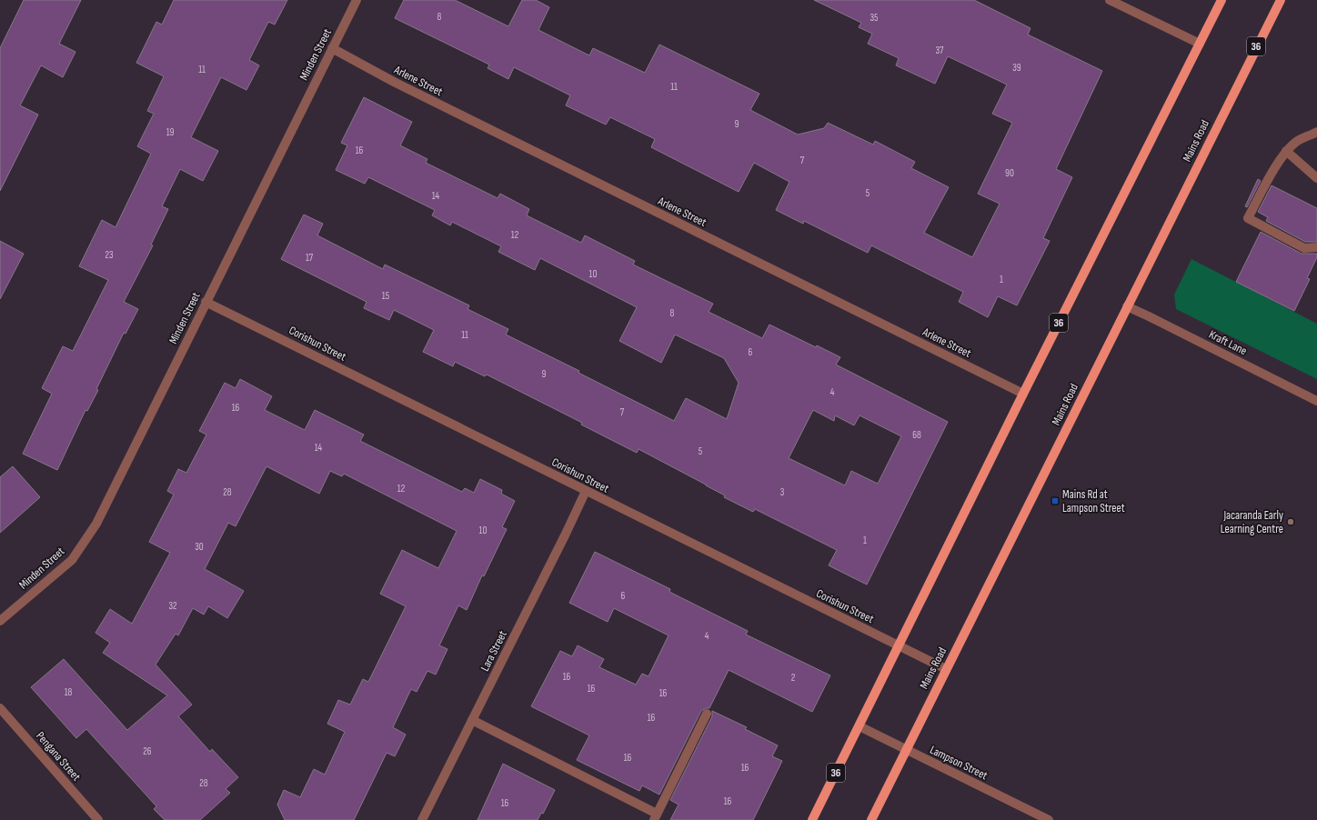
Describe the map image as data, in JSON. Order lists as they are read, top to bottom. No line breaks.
{"streets":{"main road":["36","Mains Road"],"street":["Minden Street","Arlene Street","Kraft Lane","Corishun Street","Lara Street","Pengana Street","Lampson Street"]},"crossings":[["36","Arlene Street"],["36","Corishun Street"],["36","Lampson Street"],["Minden Street","Arlene Street"],["Minden Street","Corishun Street"],["Mains Road","Kraft Lane"],["Mains Road","Corishun Street"],["Mains Road","Lampson Street"],["Corishun Street","Lara Street"]],"places":{"transit":["Mains Rd at Lampson Street"],"other":["Jacaranda Early Learning Centre"]},"house_numbers":["8","35","37","39","11","11","9","19","16","7","90","5","14","12","23","17","10","1","15","8","11","6","9","4","16","7","68","14","5","12","28","3","10","1","30","6","32","4","16","2","16","18","16","16","26","16","16","28","16","16"]}
